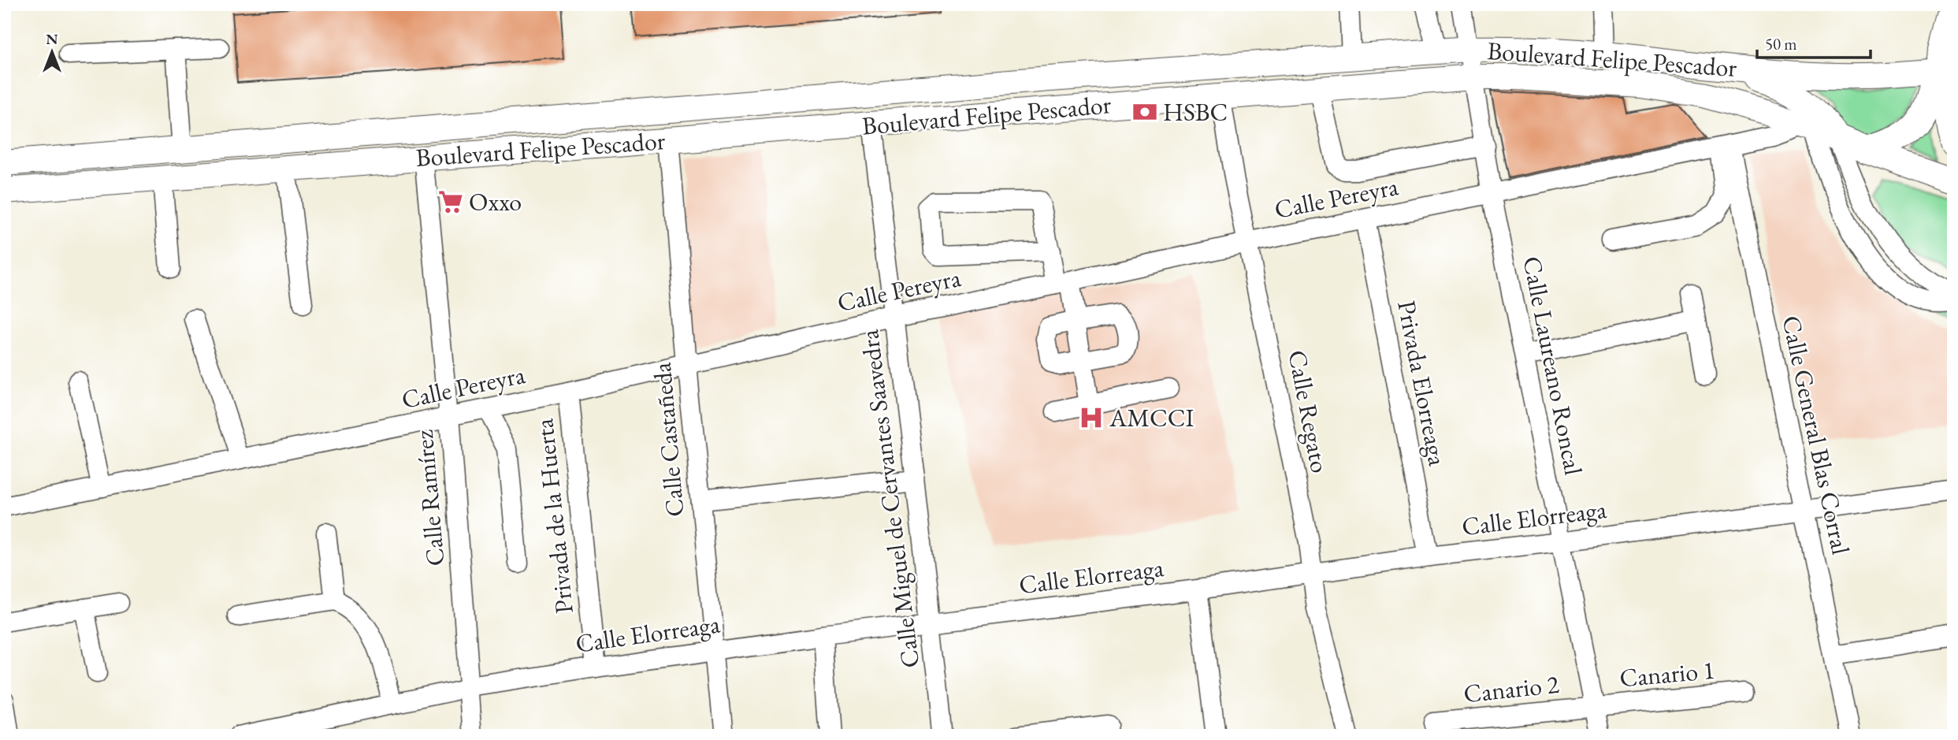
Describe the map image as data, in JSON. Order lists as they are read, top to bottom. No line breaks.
{"streets":{"main road":["Boulevard Felipe Pescador"],"street":["Calle Pereyra","Calle Laureano Roncal","Privada Elorreaga","Calle Regato","Calle General Blas Corral","Calle Castañeda","Calle Ramírez","Calle Miguel de Cervantes Saavedra","Privada de la Huerta","Calle Elorreaga","Canario 1","Canario 2"]},"crossings":[["Boulevard Felipe Pescador","Calle Pereyra"],["Boulevard Felipe Pescador","Calle Laureano Roncal"],["Boulevard Felipe Pescador","Calle Regato"],["Boulevard Felipe Pescador","Calle Castañeda"],["Boulevard Felipe Pescador","Calle Ramírez"],["Boulevard Felipe Pescador","Calle Miguel de Cervantes Saavedra"],["Calle Pereyra","Calle Laureano Roncal"],["Calle Pereyra","Privada Elorreaga"],["Calle Pereyra","Calle Regato"],["Calle Pereyra","Calle General Blas Corral"],["Calle Pereyra","Calle Castañeda"],["Calle Pereyra","Calle Ramírez"],["Calle Pereyra","Calle Miguel de Cervantes Saavedra"],["Calle Pereyra","Privada de la Huerta"],["Calle Laureano Roncal","Calle Elorreaga"],["Calle Laureano Roncal","Canario 1"],["Calle Laureano Roncal","Canario 2"],["Privada Elorreaga","Calle Elorreaga"],["Calle Regato","Calle Elorreaga"],["Calle General Blas Corral","Calle Elorreaga"],["Calle Castañeda","Calle Elorreaga"],["Calle Ramírez","Calle Elorreaga"],["Calle Miguel de Cervantes Saavedra","Calle Elorreaga"],["Privada de la Huerta","Calle Elorreaga"],["Canario 1","Canario 2"]],"places":{"bank":["HSBC"],"supermarket":["Oxxo"],"hospital":["AMCCI"]},"scale_bar":"50 m","north":"top"}
